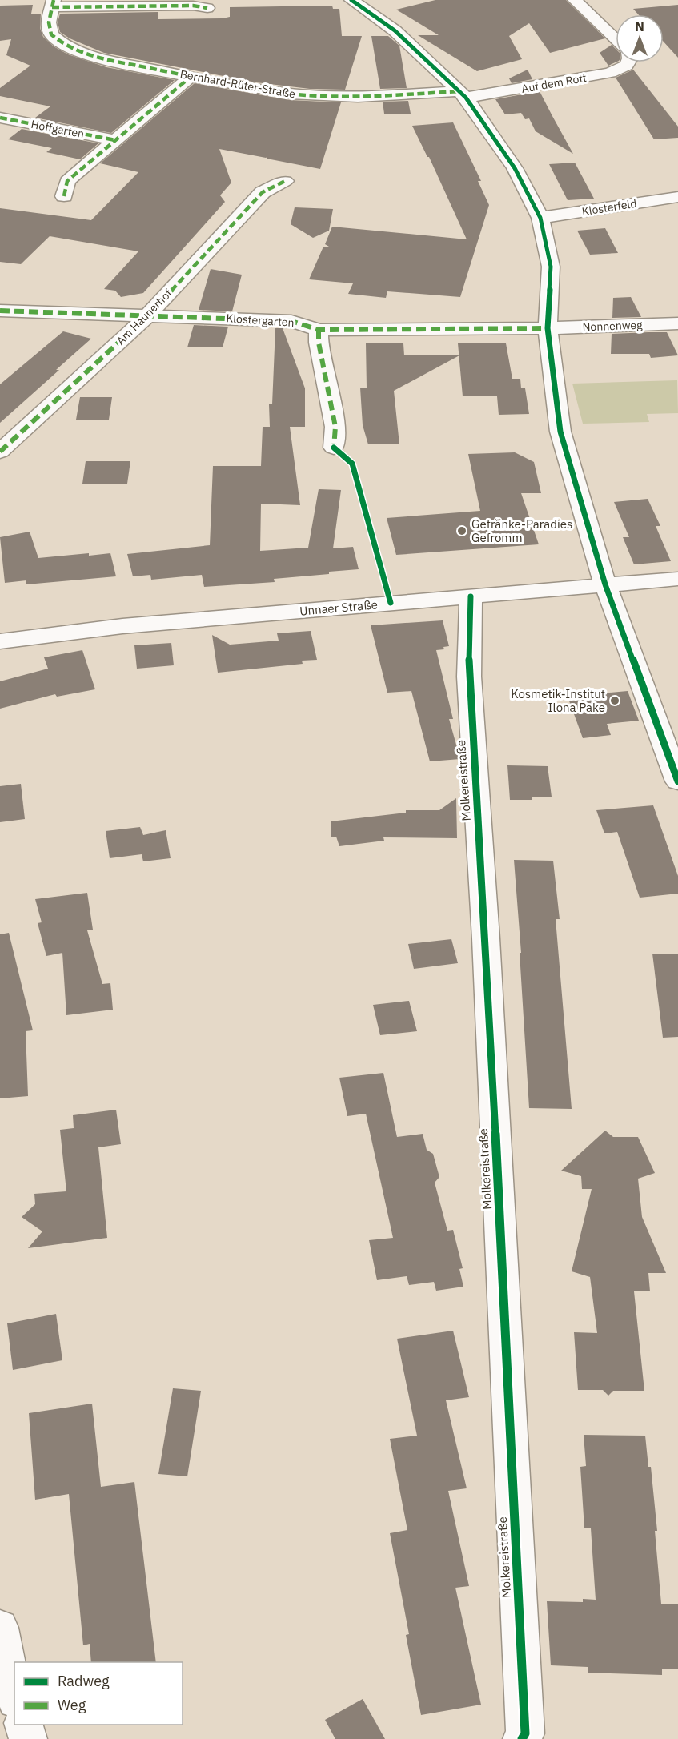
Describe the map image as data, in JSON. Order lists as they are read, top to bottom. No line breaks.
{"streets":{"street":["Auf dem Rott","Bernhard-Rüter-Straße","Hoffgarten","Klosterfeld","Am Haunerhof","Klostergarten","Nonnenweg","Unnaer Straße","Molkereistraße"]},"crossings":[["Auf dem Rott","Bernhard-Rüter-Straße"],["Am Haunerhof","Klostergarten"],["Klostergarten","Nonnenweg"],["Unnaer Straße","Molkereistraße"]],"places":["Getränke-Paradies Gefromm","Kosmetik-Institut Ilona Pake"],"legend":["Radweg","Weg"],"north":"top"}
